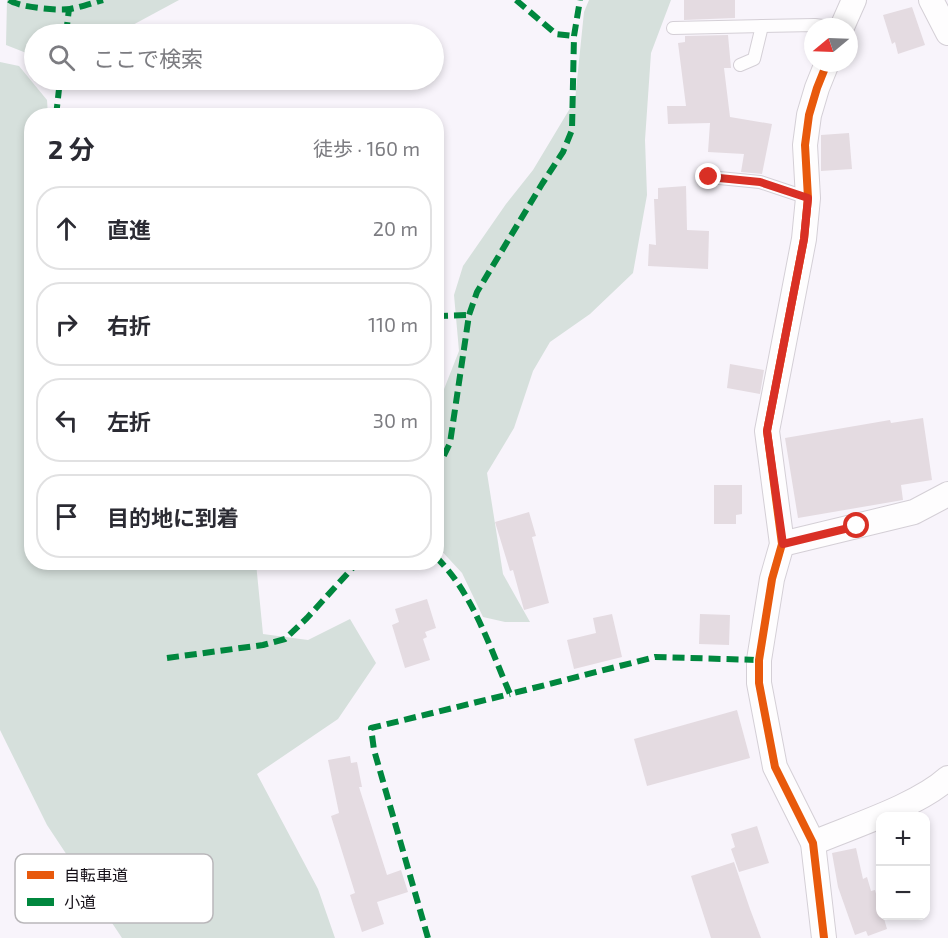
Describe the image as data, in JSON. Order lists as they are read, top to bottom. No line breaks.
{"legend":["自転車道","小道"],"north":"left","page":{"search":"ここで検索","heading":["2 分","徒歩 · 160 m"],"list":[["直進","20 m"],["右折","110 m"],["左折","30 m"],"目的地に到着"],"map_buttons":["+","−"]}}
